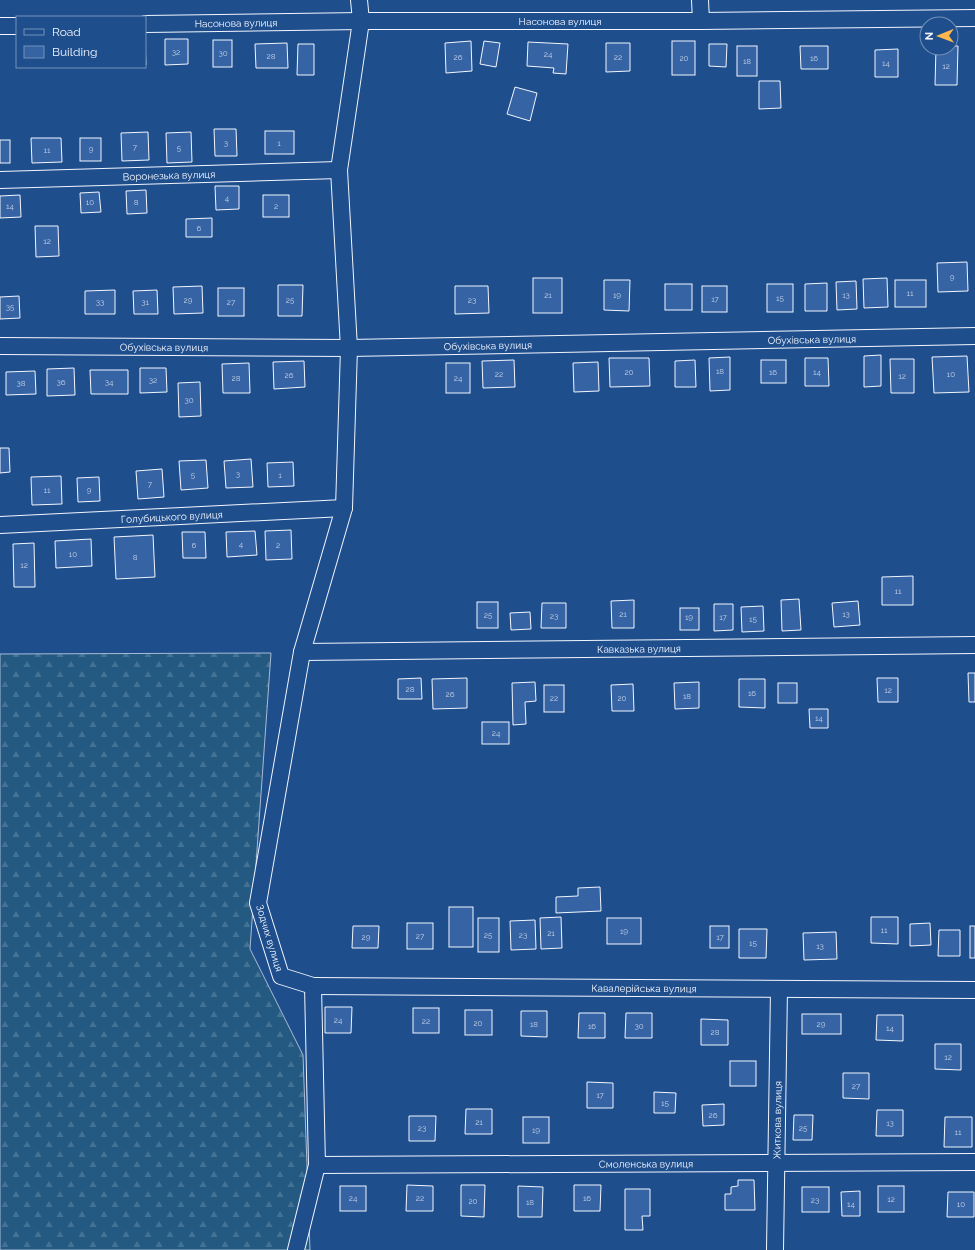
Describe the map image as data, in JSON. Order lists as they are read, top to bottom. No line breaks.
{"streets":{"street":["Насонова вулиця","Воронезька вулиця","Обухівська вулиця","Голубицького вулиця","Кавказька вулиця","Зодчих вулиця","Кавалерійська вулиця","Житкова вулиця","Смоленська вулиця"]},"crossings":[["Кавказька вулиця","Зодчих вулиця"],["Зодчих вулиця","Кавалерійська вулиця"],["Кавалерійська вулиця","Житкова вулиця"],["Житкова вулиця","Смоленська вулиця"]],"house_numbers":["32","30","24","28","26","22","20","16","18","14","12","3","1","7","5","9","11","4","10","8","14","2","6","12","9","11","21","19","13","15","17","29","25","23","33","31","27","35","18","20","16","14","22","10","26","12","28","24","32","36","34","38","30","3","5","1","7","11","9","4","6","2","10","8","12","11","21","13","25","23","19","17","15","28","12","16","26","18","22","20","14","24","11","19","21","25","23","27","29","17","15","13","24","22","20","18","29","16","30","14","28","12","27","17","15","26","21","13","23","25","19","11","24","22","16","12","23","20","18","14","10"],"legend":["Road","Building"],"north":"left"}
